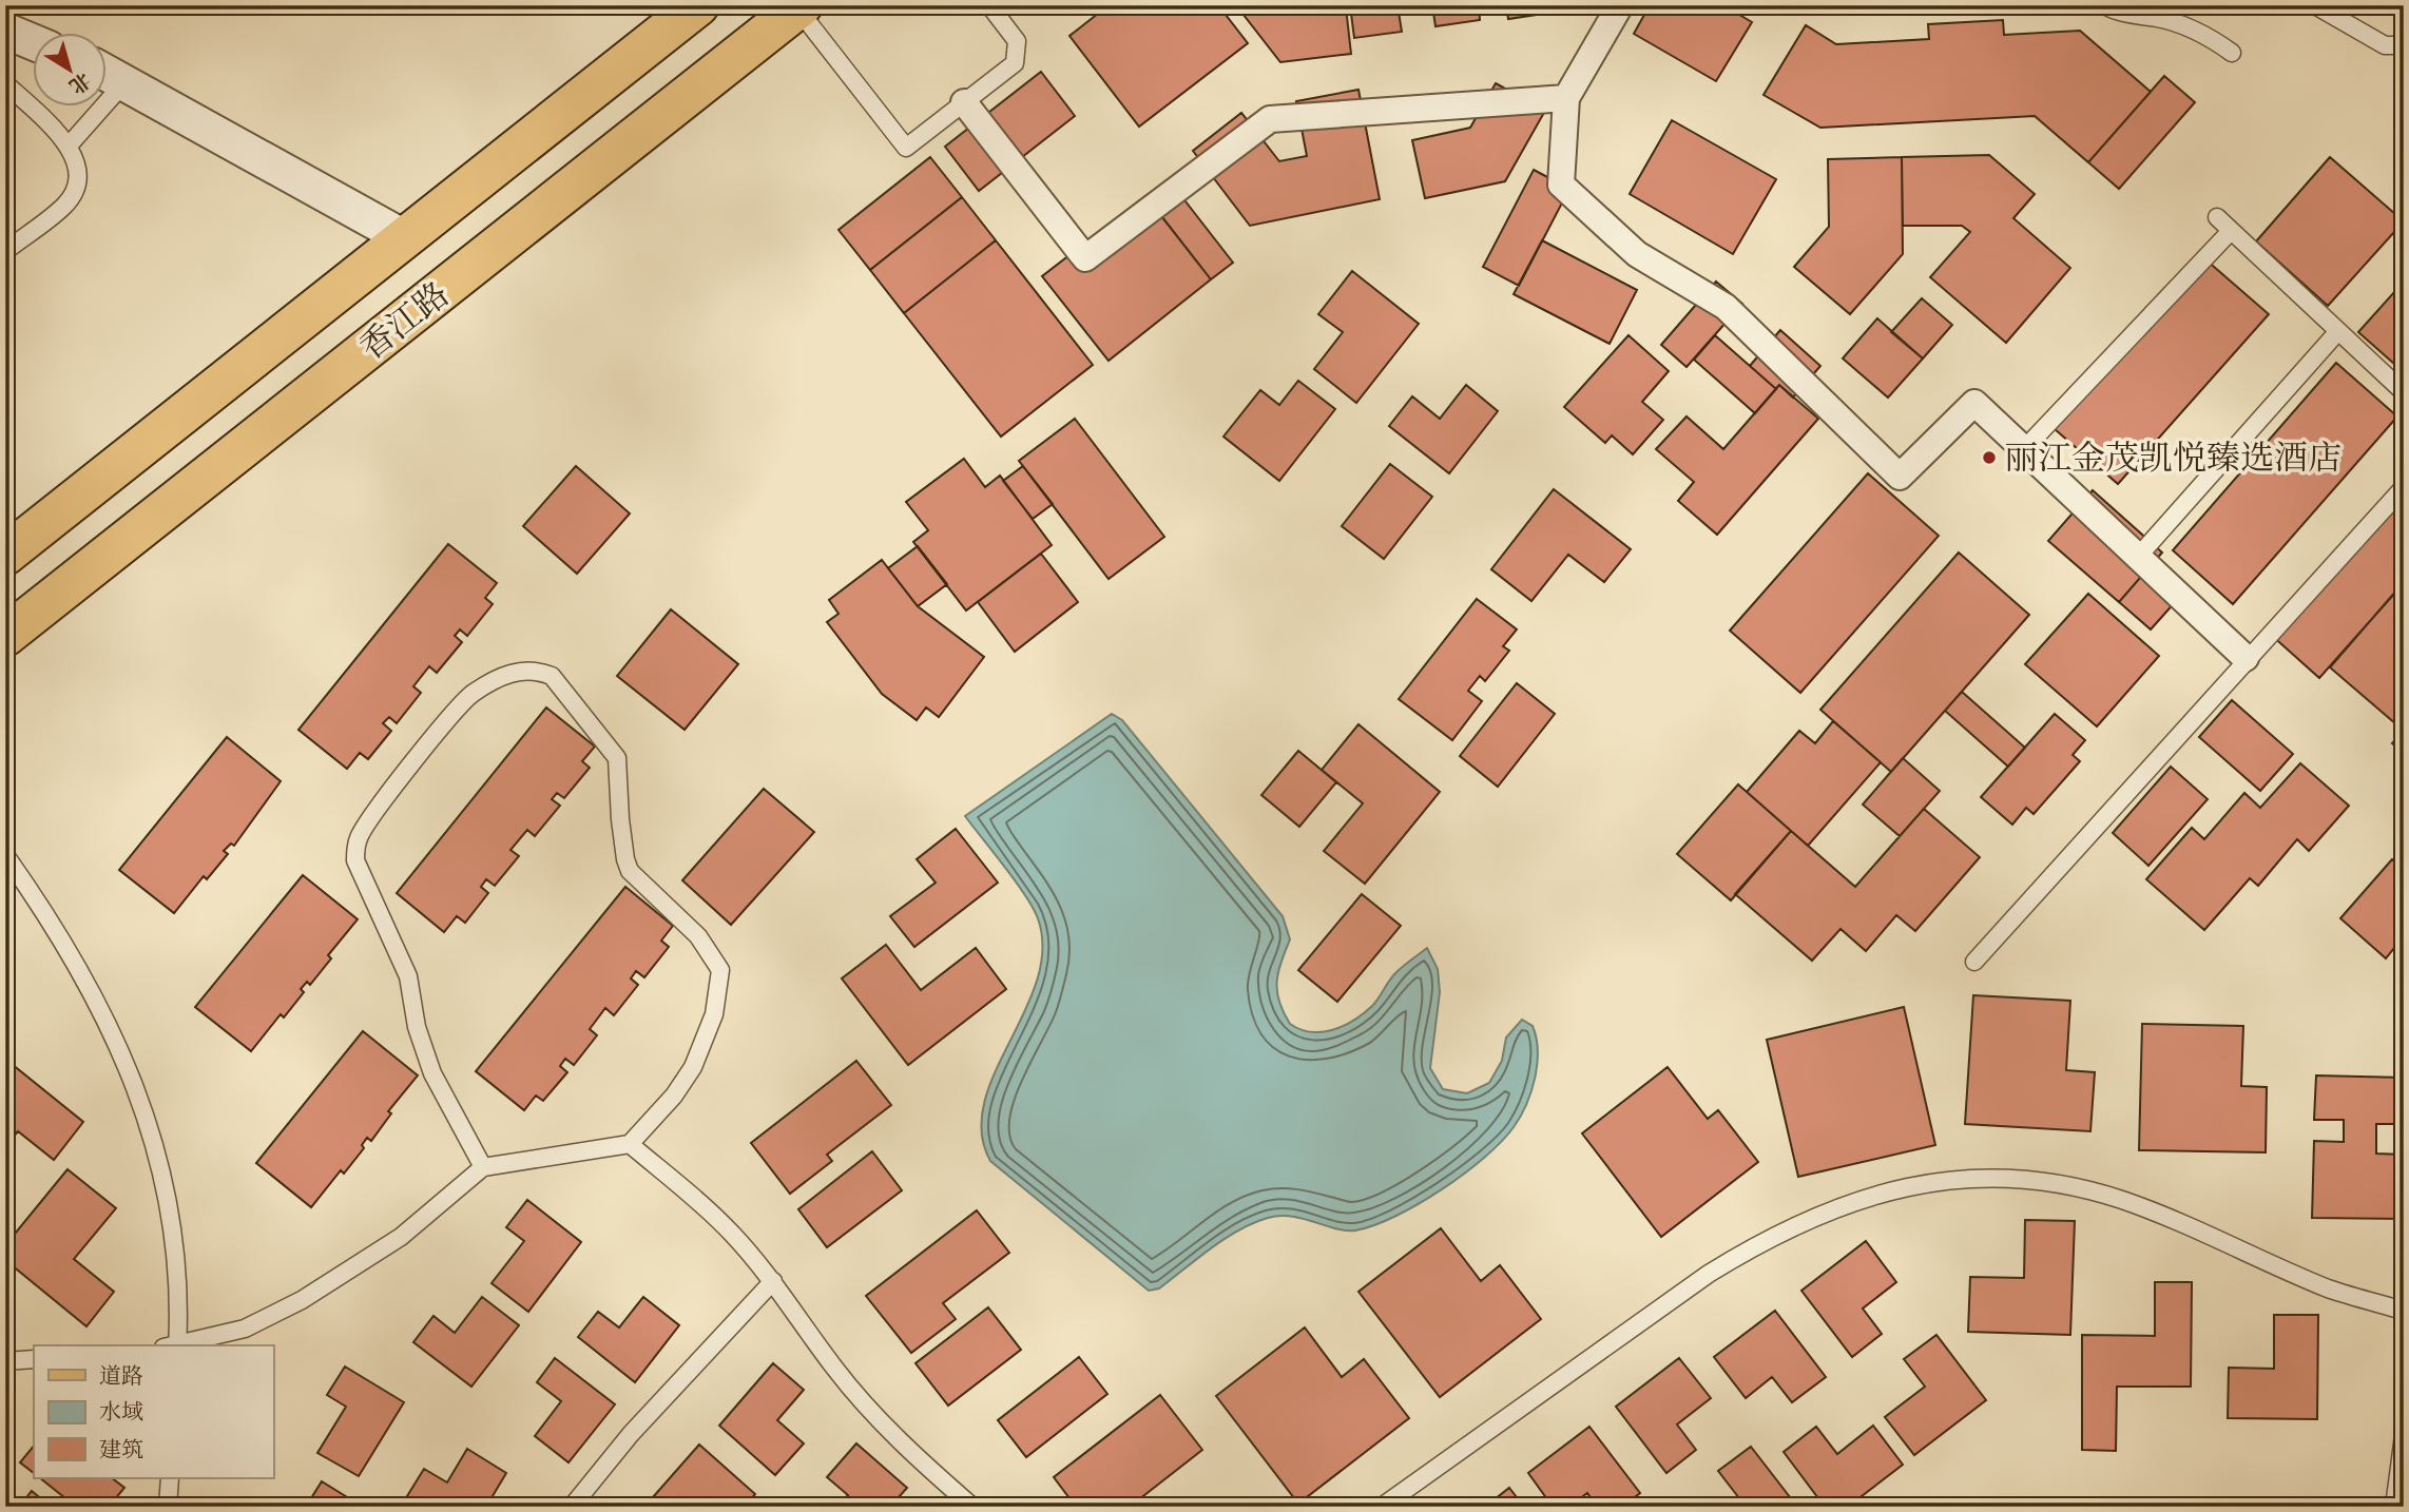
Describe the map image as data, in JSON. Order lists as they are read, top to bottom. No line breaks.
{"streets":{"main road":["香江路"]},"places":["丽江金茂凯悦臻选酒店"],"legend":["道路","水域","建筑"],"north":"bottom right"}
